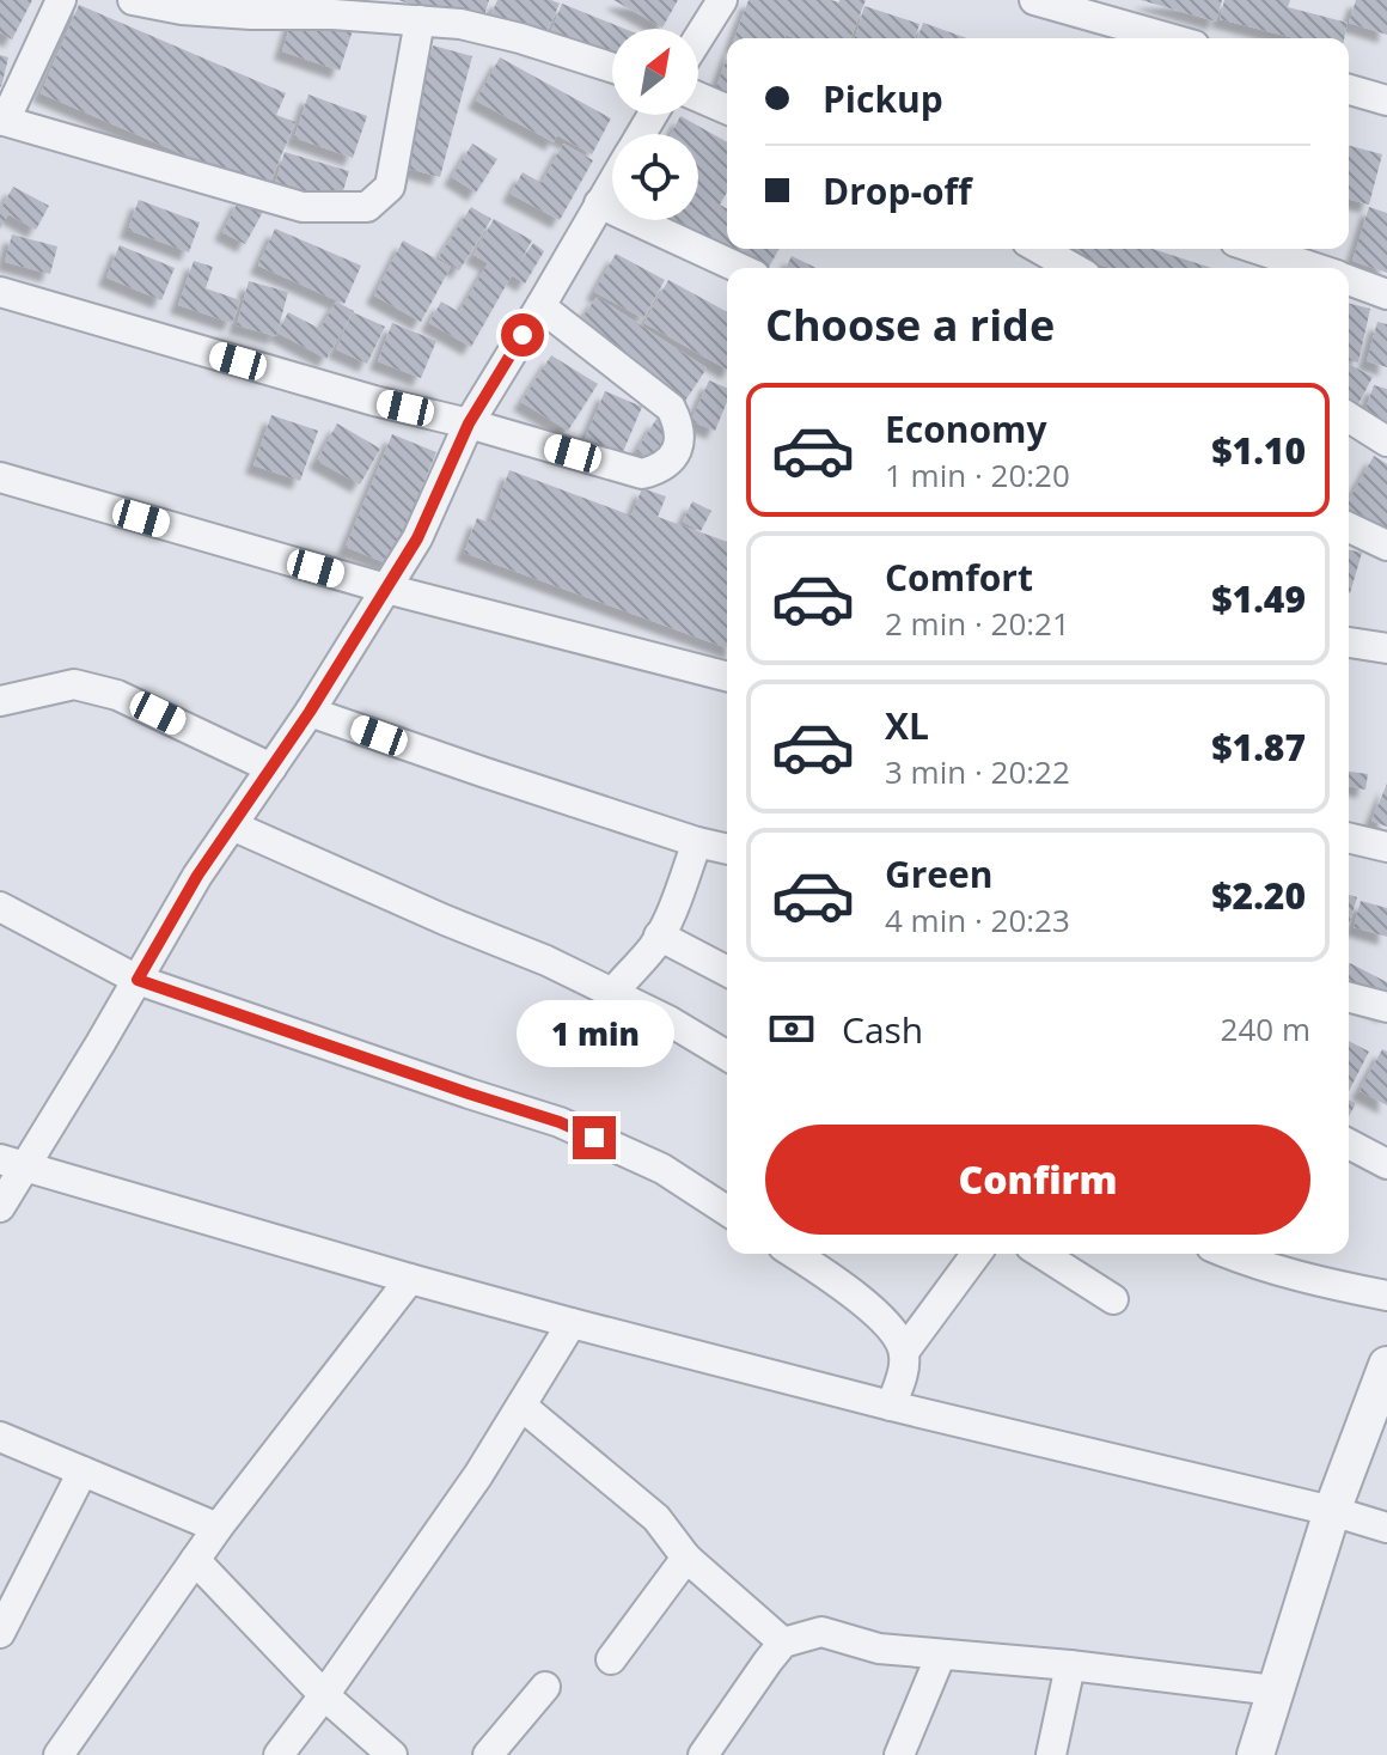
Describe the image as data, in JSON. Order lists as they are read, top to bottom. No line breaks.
{"north":"top right","page":{"banner":["Pickup","Drop-off"],"heading":"Choose a ride","list":[{"name":"Economy","note":"1 min · 20:20","value":"$1.10"},{"name":"Comfort","note":"2 min · 20:21","value":"$1.49"},{"name":"XL","note":"3 min · 20:22","value":"$1.87"},{"name":"Green","note":"4 min · 20:23","value":"$2.20"}],"pay":["Cash","240 m"],"bubble":"1 min","buttons":"Confirm"}}
